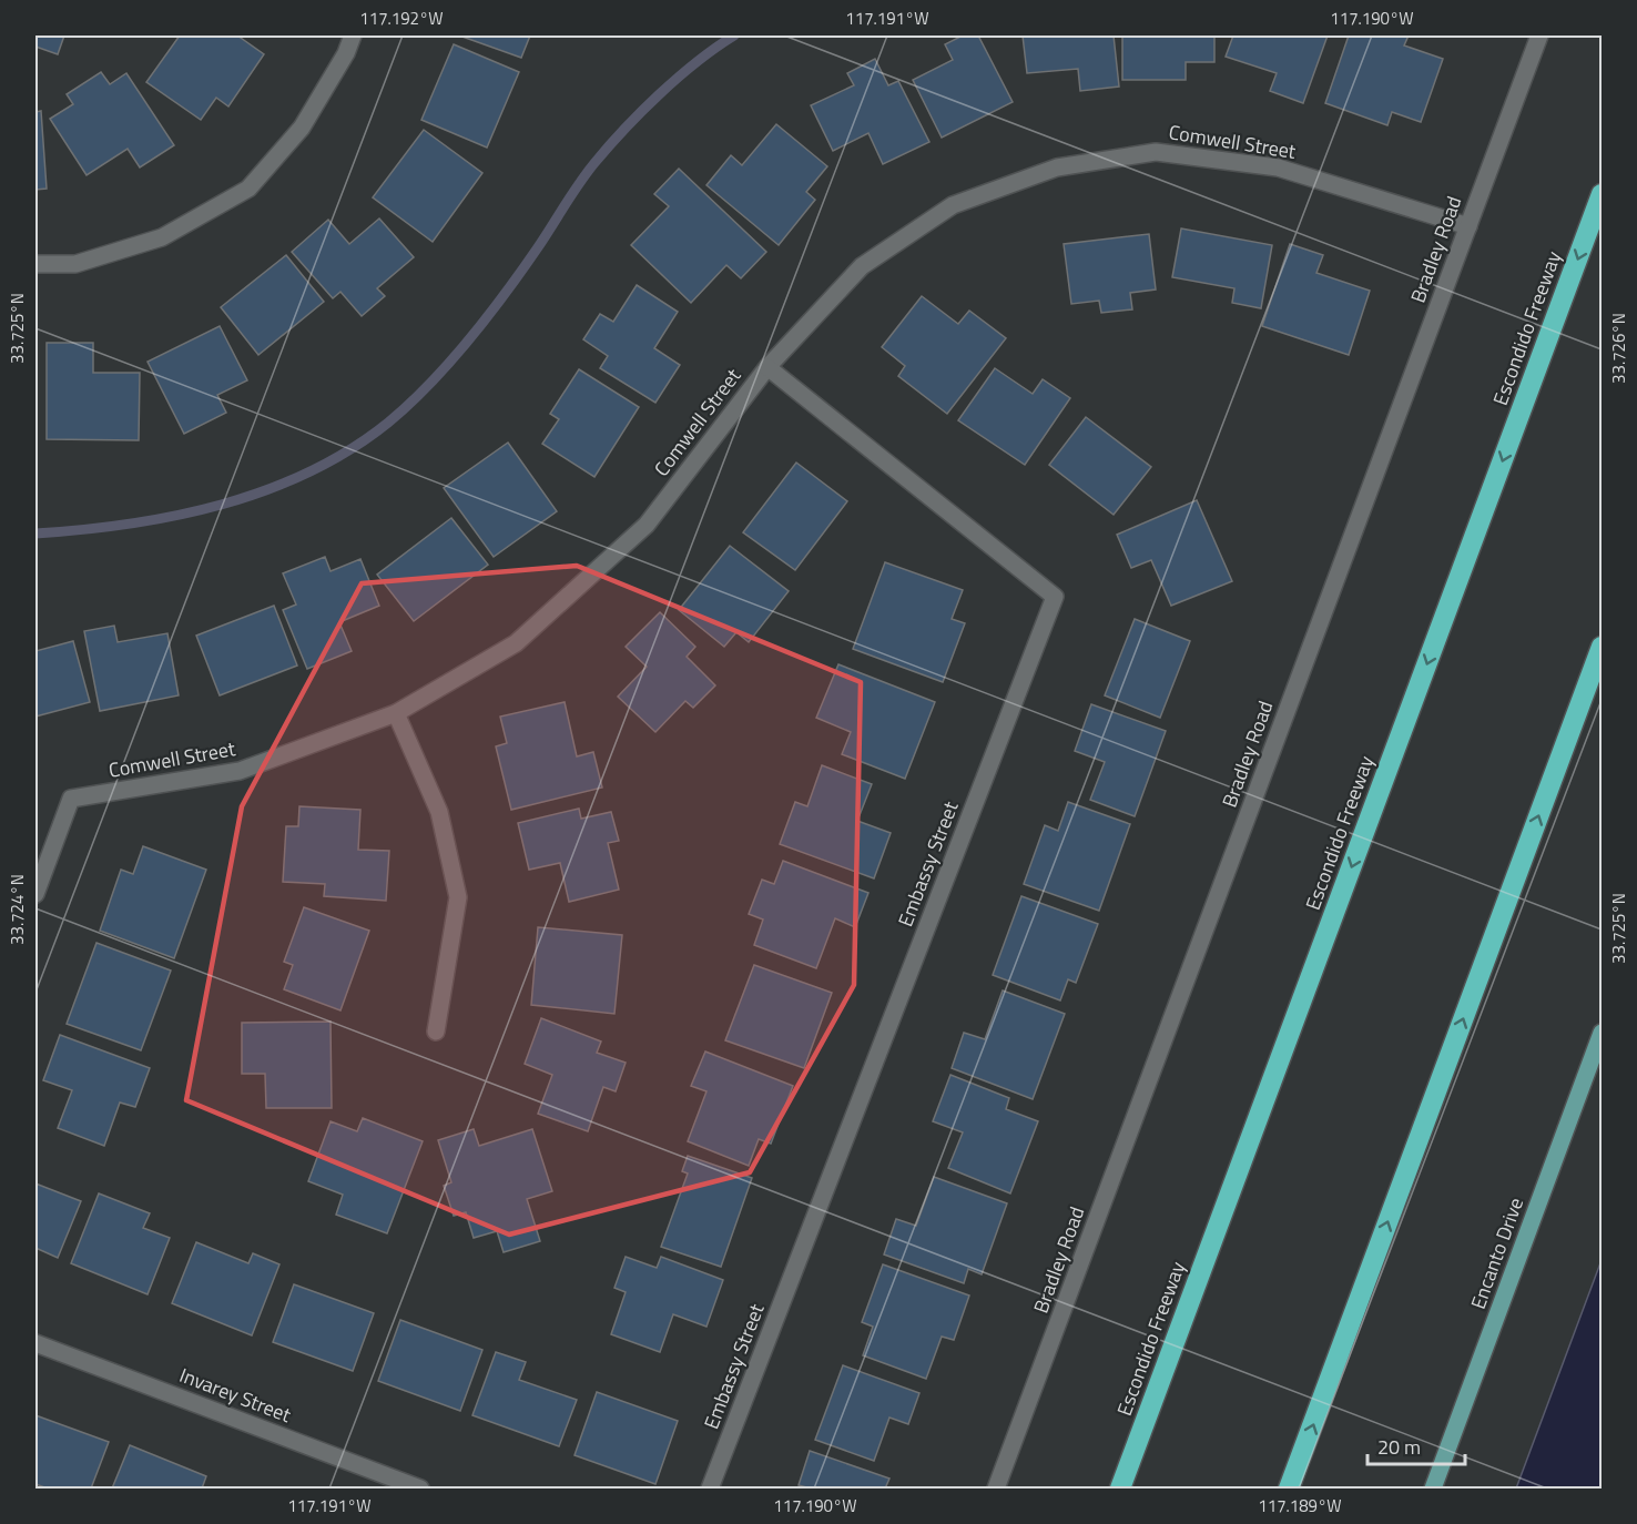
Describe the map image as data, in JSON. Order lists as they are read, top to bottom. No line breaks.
{"streets":{"highway":["Escondido Freeway"],"main road":["Encanto Drive"],"street":["Comwell Street","Bradley Road","Embassy Street","Invarey Street"]},"crossings":[["Comwell Street","Bradley Road"],["Comwell Street","Embassy Street"]],"scale_bar":"20 m","coordinates":["117.192°W","117.191°W","117.190°W","33.725°N","33.726°N","33.724°N","117.189°W"]}
